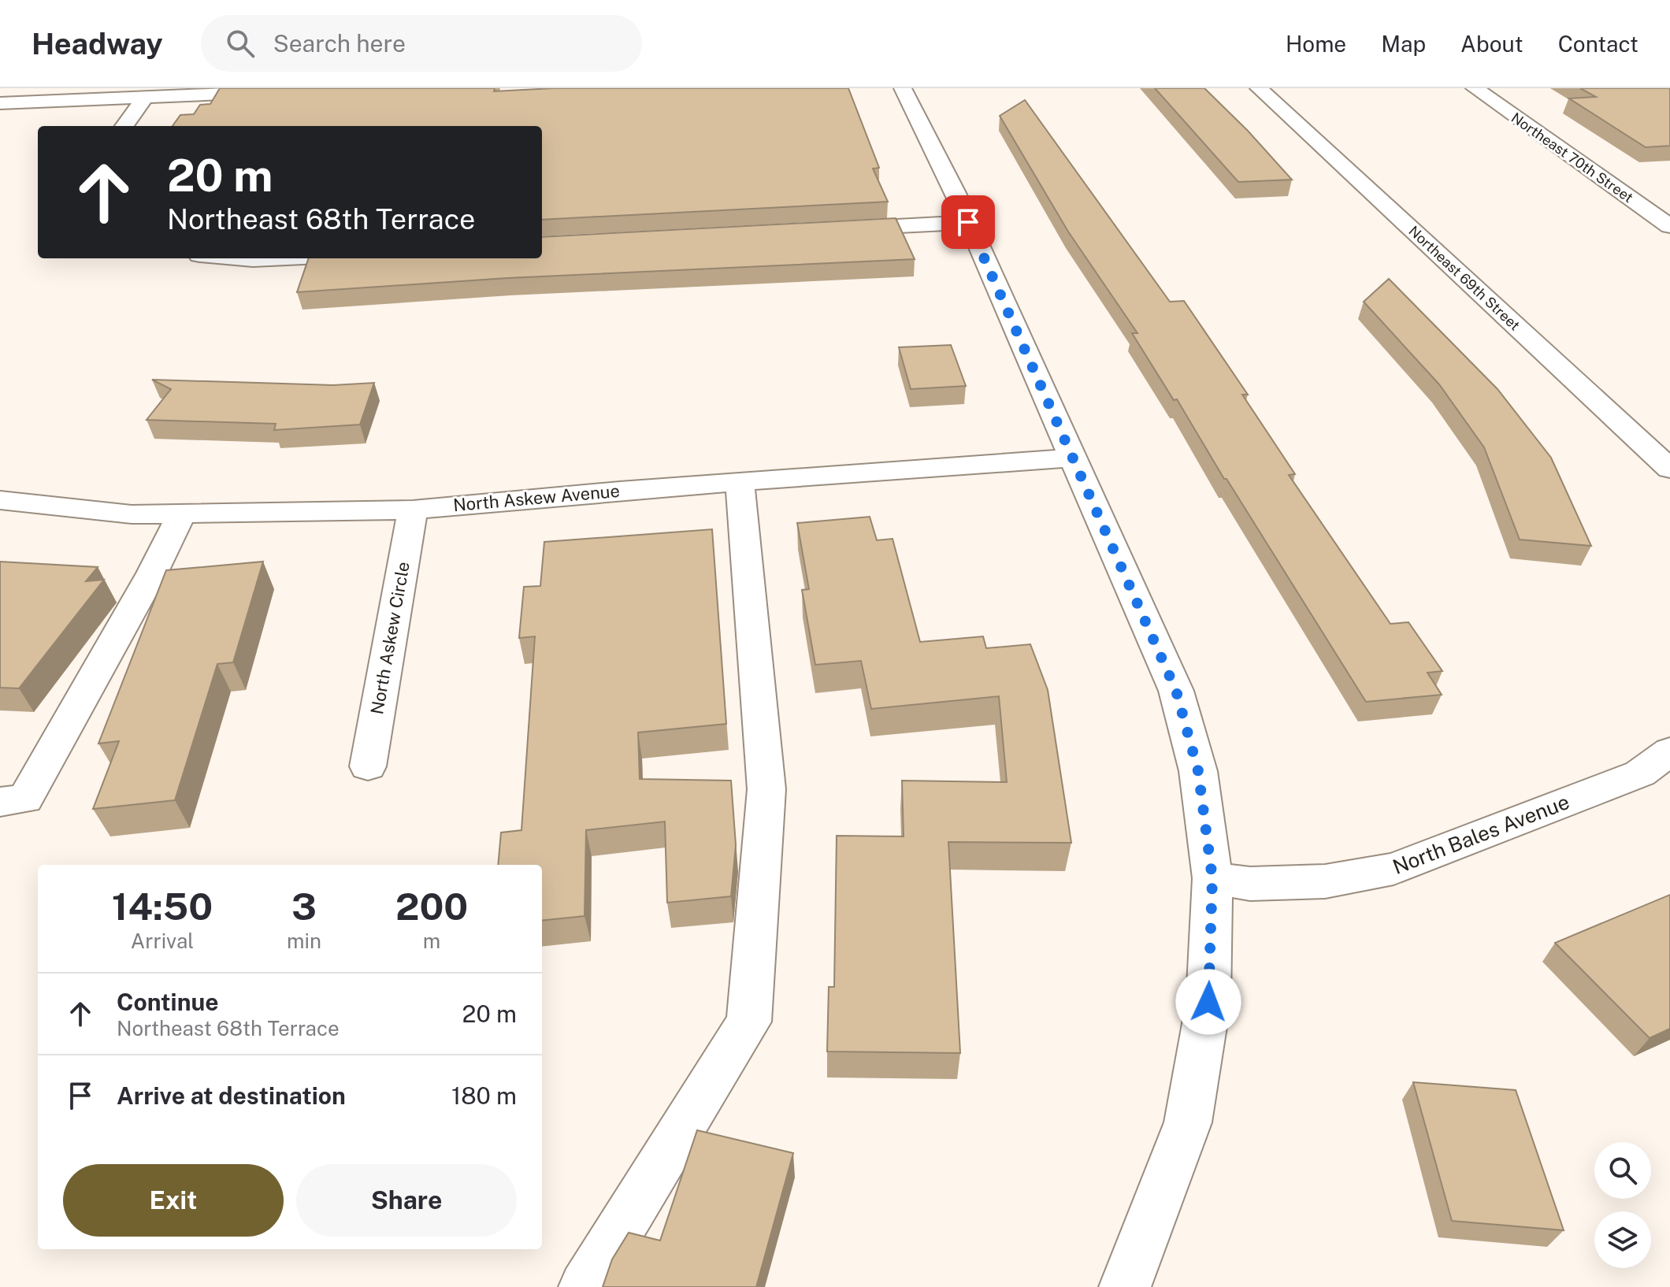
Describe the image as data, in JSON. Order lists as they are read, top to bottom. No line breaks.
{"streets":{"street":["Northeast 70th Street","Northeast 69th Street","North Askew Avenue","North Askew Circle","North Bales Avenue"]},"crossings":[["North Askew Avenue","North Askew Circle"]],"page":{"header":"Headway","search":"Search here","nav":["Home","Map","About","Contact"],"turn":["20 m","Northeast 68th Terrace"],"eta":["14:50","Arrival","3","min","200","m"],"list":[{"name":"Continue","note":"Northeast 68th Terrace","value":"20 m"},{"name":"Arrive at destination","value":"180 m"}],"buttons":["Exit","Share"]}}
